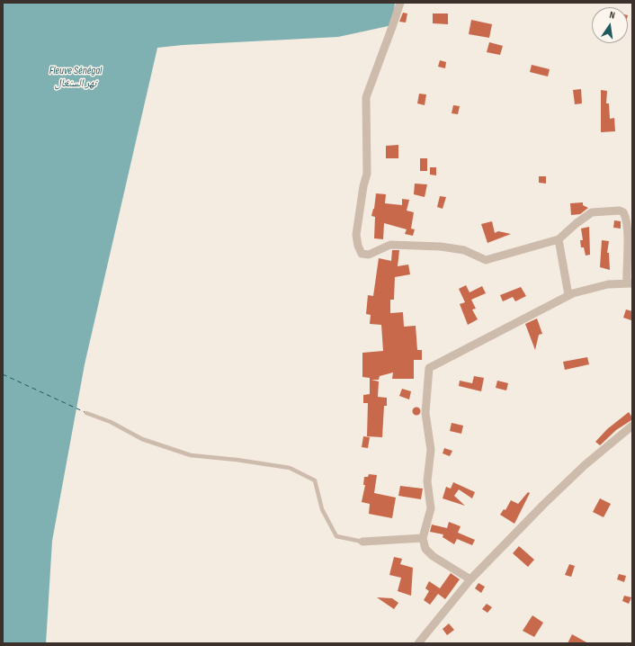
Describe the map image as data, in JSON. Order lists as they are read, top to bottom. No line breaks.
{"water":["Fleuve Sénégal نهر السنغال"],"north":"top"}
